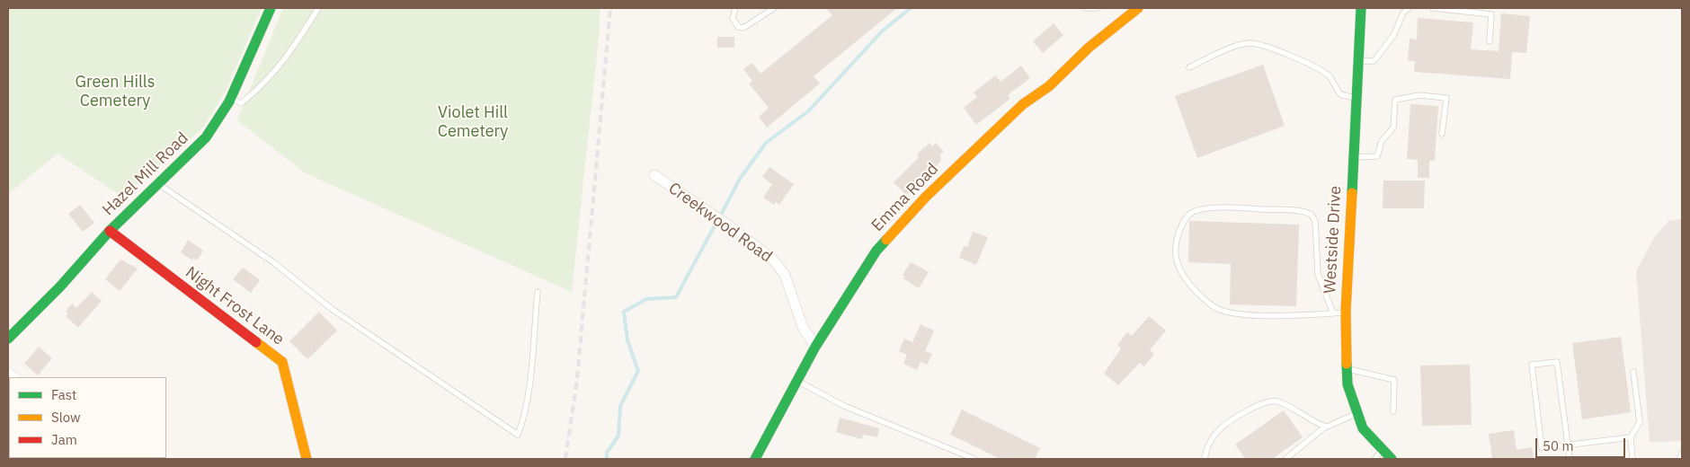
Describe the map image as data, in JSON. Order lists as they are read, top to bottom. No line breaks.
{"streets":{"street":["Hazel Mill Road","Emma Road","Creekwood Road","Westside Drive","Night Frost Lane"]},"crossings":[["Hazel Mill Road","Night Frost Lane"],["Emma Road","Creekwood Road"]],"parks":["Green Hills Cemetery","Violet Hill Cemetery"],"legend":["Fast","Slow","Jam"],"scale_bar":"50 m"}
